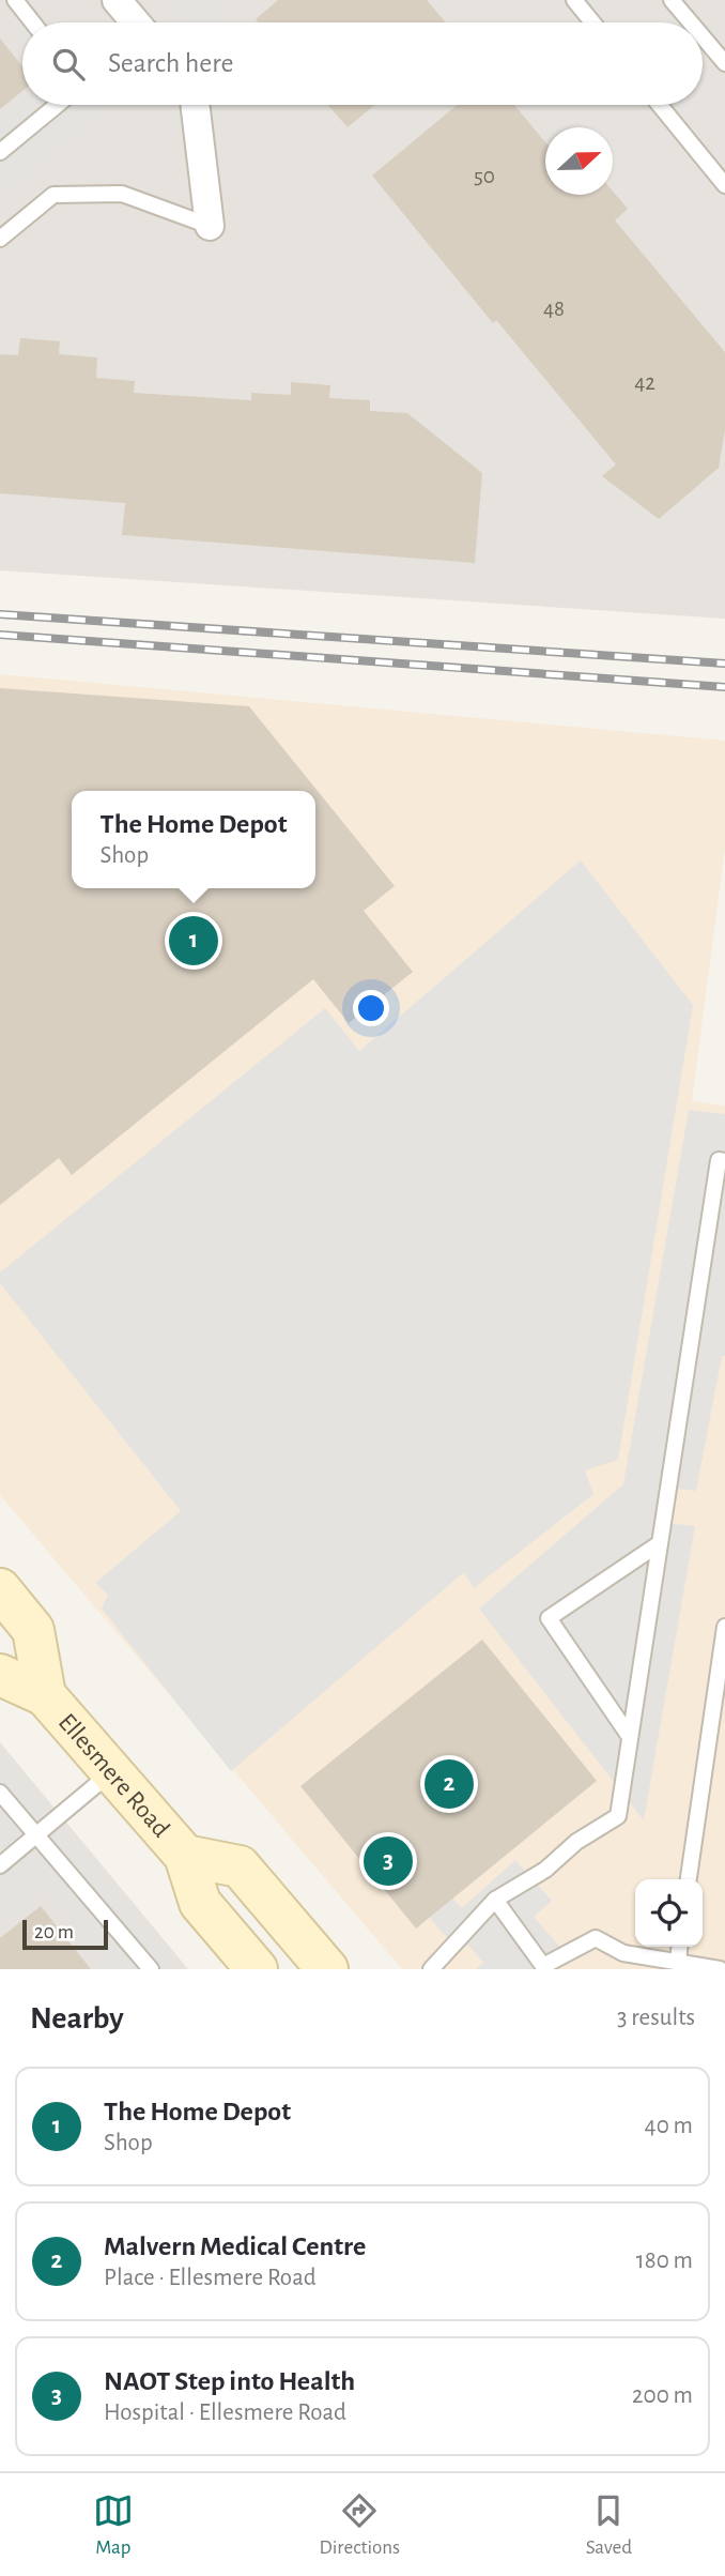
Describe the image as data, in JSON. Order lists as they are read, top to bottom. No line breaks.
{"streets":{"main road":["Ellesmere Road"]},"house_numbers":["50","48","42"],"scale_bar":"20 m","north":"right","page":{"search":"Search here","popup":["The Home Depot","Shop"],"pins":["1","2","3"],"scale":"20 m","heading":["Nearby","3 results"],"list":[{"mark":"1","name":"The Home Depot","note":"Shop","value":"40 m"},{"mark":"2","name":"Malvern Medical Centre","note":"Place · Ellesmere Road","value":"180 m"},{"mark":"3","name":"NAOT Step into Health","note":"Hospital · Ellesmere Road","value":"200 m"}],"nav":["Map","Directions","Saved"]}}
